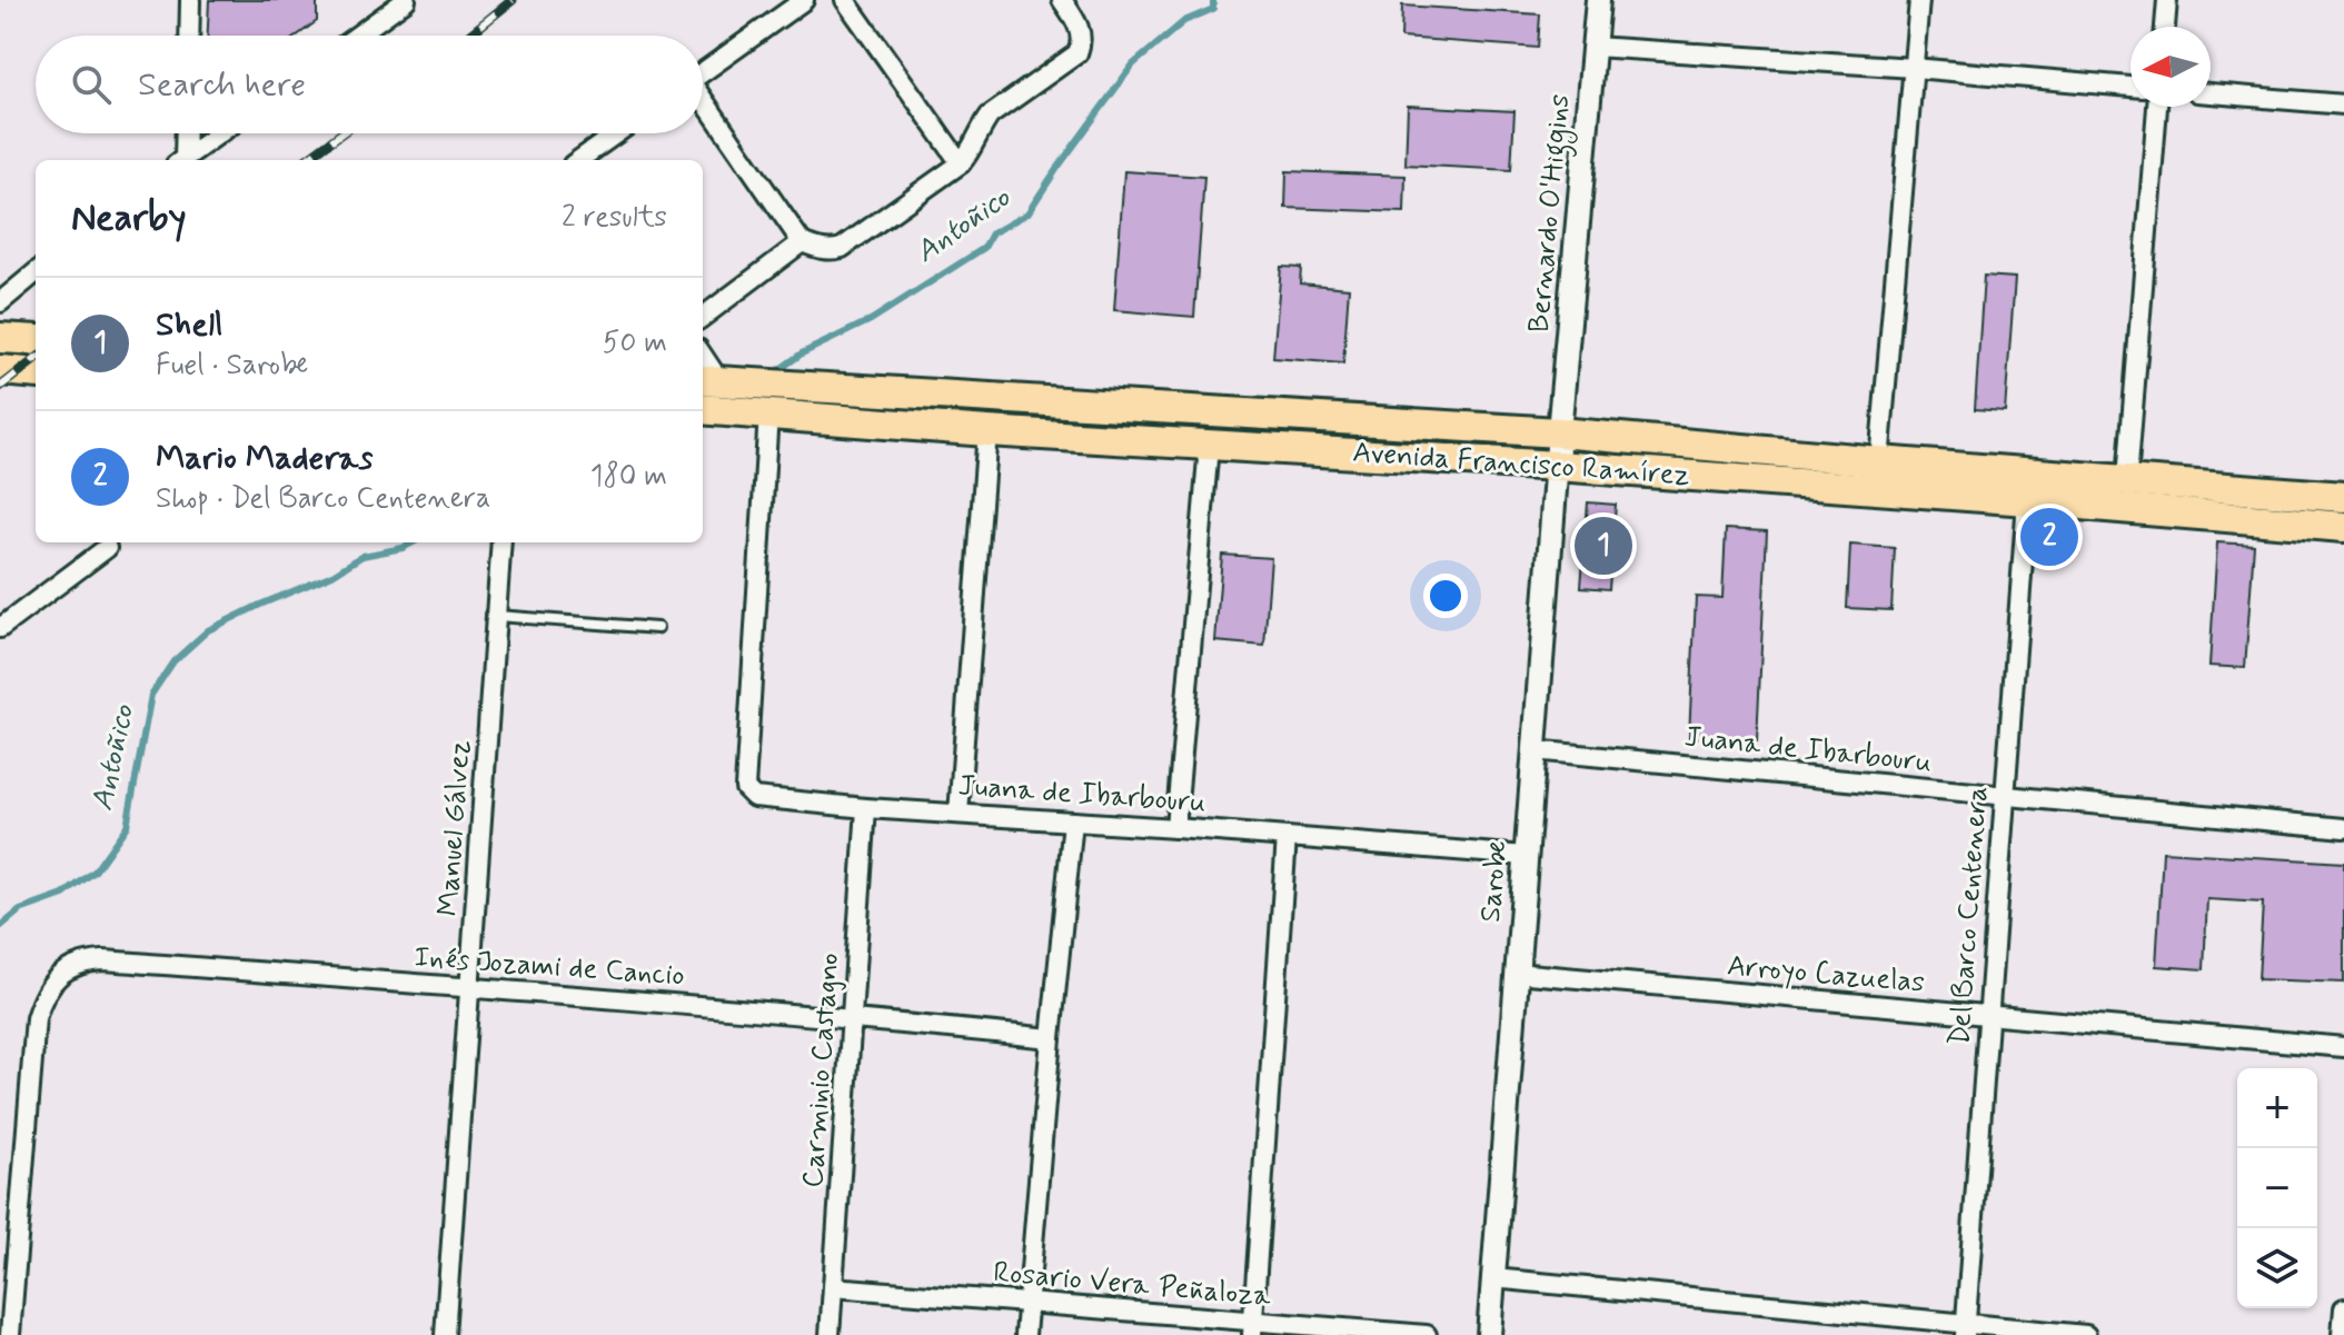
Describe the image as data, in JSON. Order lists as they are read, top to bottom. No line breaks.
{"streets":{"main road":["Avenida Francisco Ramírez"],"street":["Bernardo O'Higgins","Juana de Ibarbouru","Manuel Gálvez","Sarobe","Del Barco Centenera","Inés Jozami de Cancio","Arroyo Cazuelas","Carminio Castagno","Rosario Vera Peñaloza"]},"crossings":[["Bernardo O'Higgins","Avenida Francisco Ramírez"],["Bernardo O'Higgins","Sarobe"],["Avenida Francisco Ramírez","Juana de Ibarbouru"],["Avenida Francisco Ramírez","Sarobe"],["Avenida Francisco Ramírez","Del Barco Centenera"],["Juana de Ibarbouru","Sarobe"],["Juana de Ibarbouru","Del Barco Centenera"],["Juana de Ibarbouru","Carminio Castagno"],["Manuel Gálvez","Inés Jozami de Cancio"],["Sarobe","Arroyo Cazuelas"],["Del Barco Centenera","Arroyo Cazuelas"],["Inés Jozami de Cancio","Carminio Castagno"],["Carminio Castagno","Rosario Vera Peñaloza"]],"water":["Antoñico"],"north":"left","page":{"search":"Search here","heading":["Nearby","2 results"],"list":[{"mark":"1","name":"Shell","note":"Fuel · Sarobe","value":"50 m"},{"mark":"2","name":"Mario Maderas","note":"Shop · Del Barco Centenera","value":"180 m"}],"pins":["2","1"],"map_buttons":["+","−"]}}
